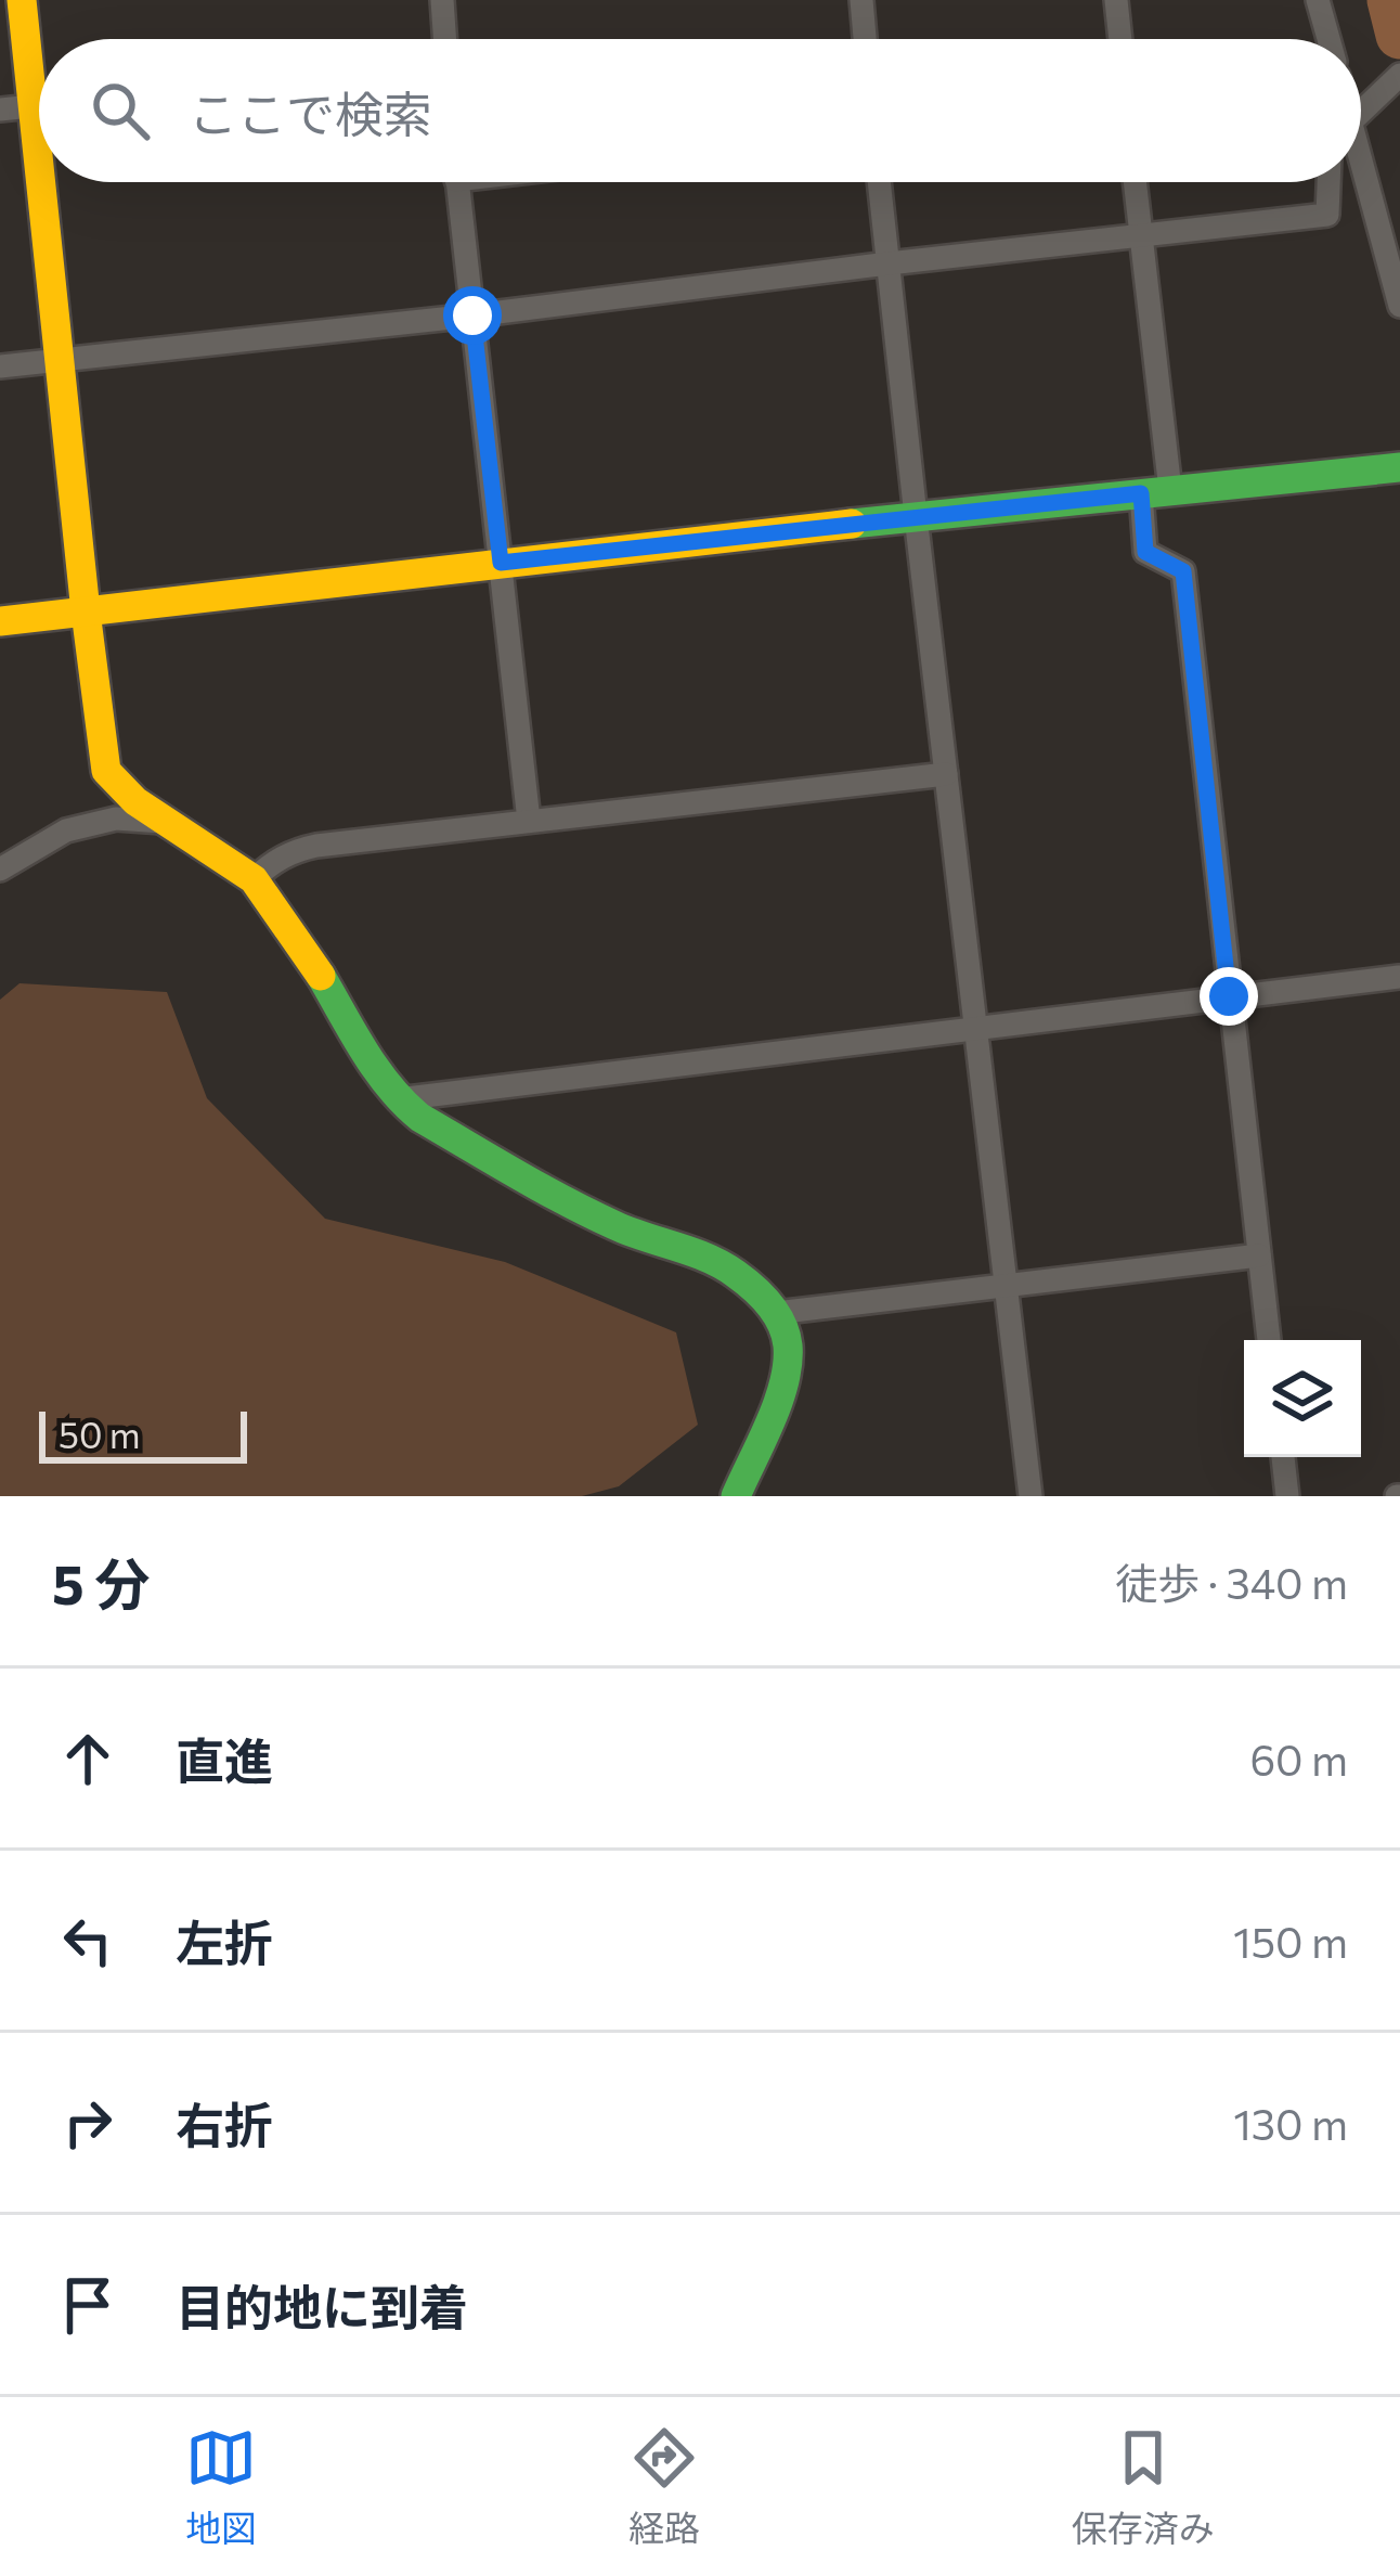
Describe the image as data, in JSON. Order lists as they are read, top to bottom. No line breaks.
{"scale_bar":"50 m","page":{"search":"ここで検索","scale":"50 m","heading":["5 分","徒歩 · 340 m"],"list":[["直進","60 m"],["左折","150 m"],["右折","130 m"],"目的地に到着"],"nav":["地図","経路","保存済み"]}}
